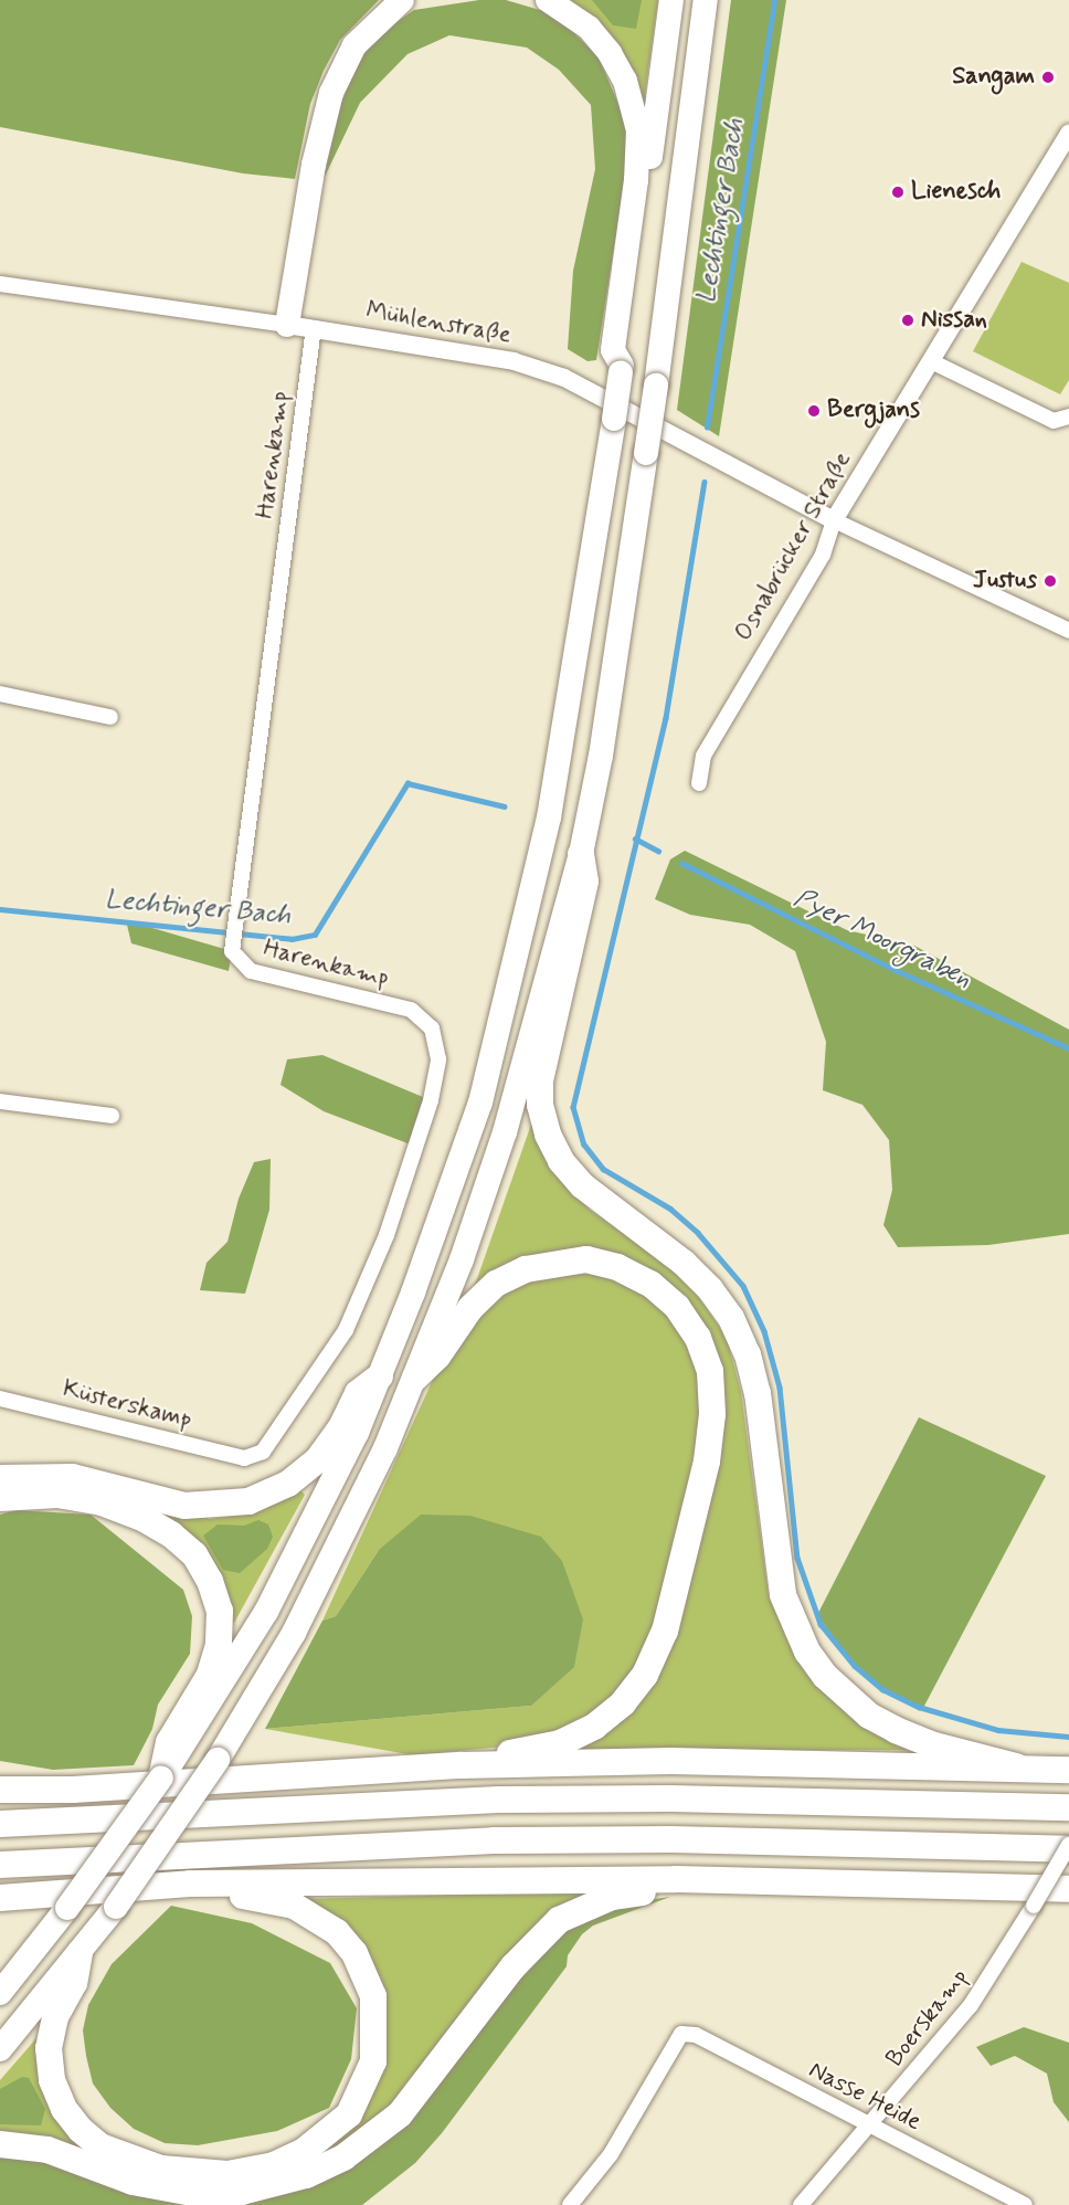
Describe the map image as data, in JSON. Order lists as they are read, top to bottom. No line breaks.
{"streets":{"street":["Mühlenstraße","Harenkamp","Osnabrücker Straße","Küsterskamp","Boerskamp","Nasse Heide"]},"crossings":[["Mühlenstraße","Harenkamp"],["Mühlenstraße","Osnabrücker Straße"],["Harenkamp","Küsterskamp"],["Boerskamp","Nasse Heide"]],"water":["Lechtinger Bach","Pyer Moorgraben"],"places":["Sangam","Lienesch","Nissan","Bergjans","Justus"]}
